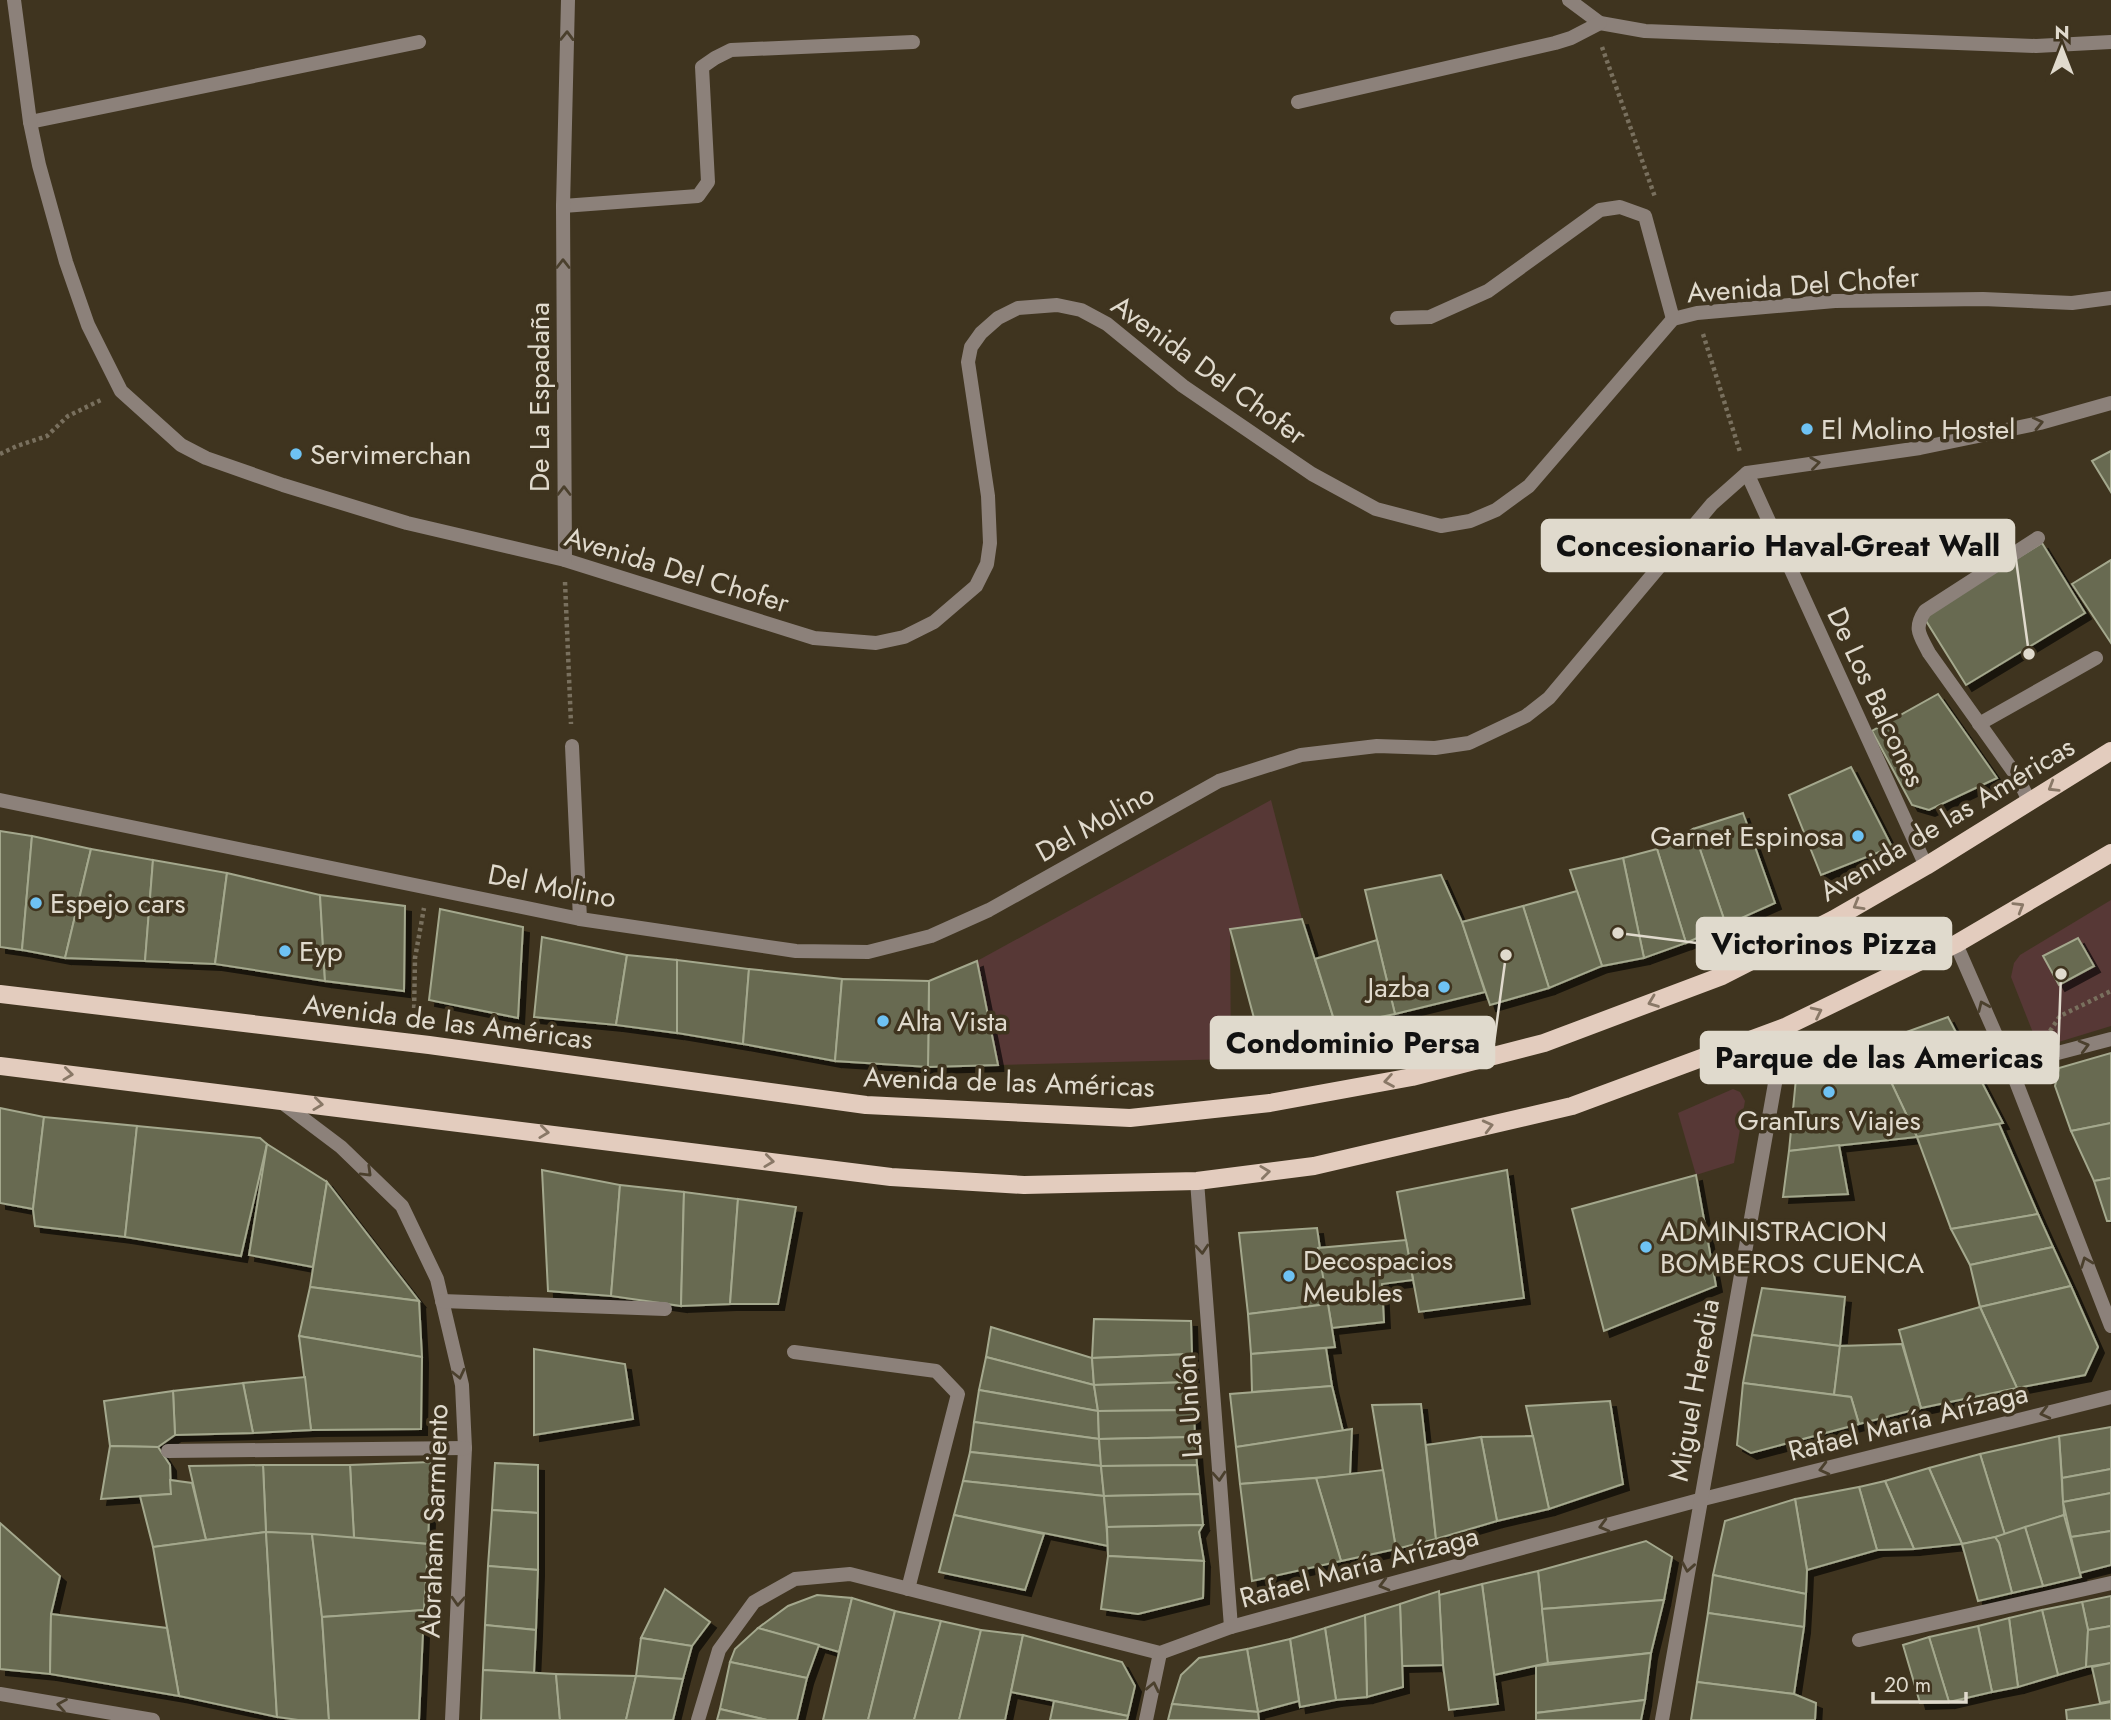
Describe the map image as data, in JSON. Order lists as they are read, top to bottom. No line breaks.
{"streets":{"main road":["Avenida de las Américas"],"street":["Avenida Del Chofer","De La Espadaña","De Los Balcones","Del Molino","Miguel Heredia","La Unión","Rafael María Arízaga","Abraham Sarmiento"]},"crossings":[["Avenida Del Chofer","De La Espadaña"],["De Los Balcones","Avenida de las Américas"],["De Los Balcones","Del Molino"],["Miguel Heredia","Rafael María Arízaga"],["La Unión","Rafael María Arízaga"]],"one_way":["De La Espadaña","La Unión","Rafael María Arízaga","Abraham Sarmiento"],"places":["El Molino Hostel","Servimerchan","Concesionario Haval-Great Wall","Garnet Espinosa","Espejo cars","Victorinos Pizza","Eyp","Condominio Persa","Parque de las Americas","Jazba","Alta Vista","GranTurs Viajes","ADMINISTRACION BOMBEROS CUENCA","Decospacios Meubles"],"scale_bar":"20 m","north":"top"}
